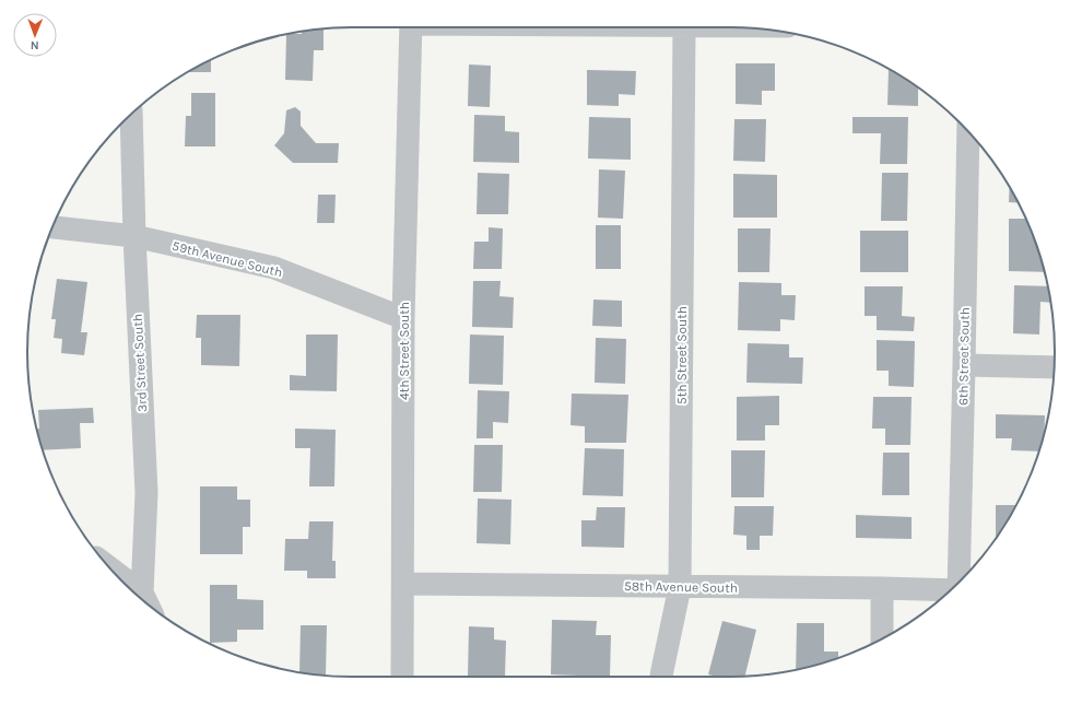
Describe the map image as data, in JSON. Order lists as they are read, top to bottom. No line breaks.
{"streets":{"street":["59th Avenue South","4th Street South","5th Street South","6th Street South","3rd Street South","58th Avenue South"]},"crossings":[["59th Avenue South","4th Street South"],["59th Avenue South","3rd Street South"],["4th Street South","58th Avenue South"],["5th Street South","58th Avenue South"]],"north":"bottom"}
